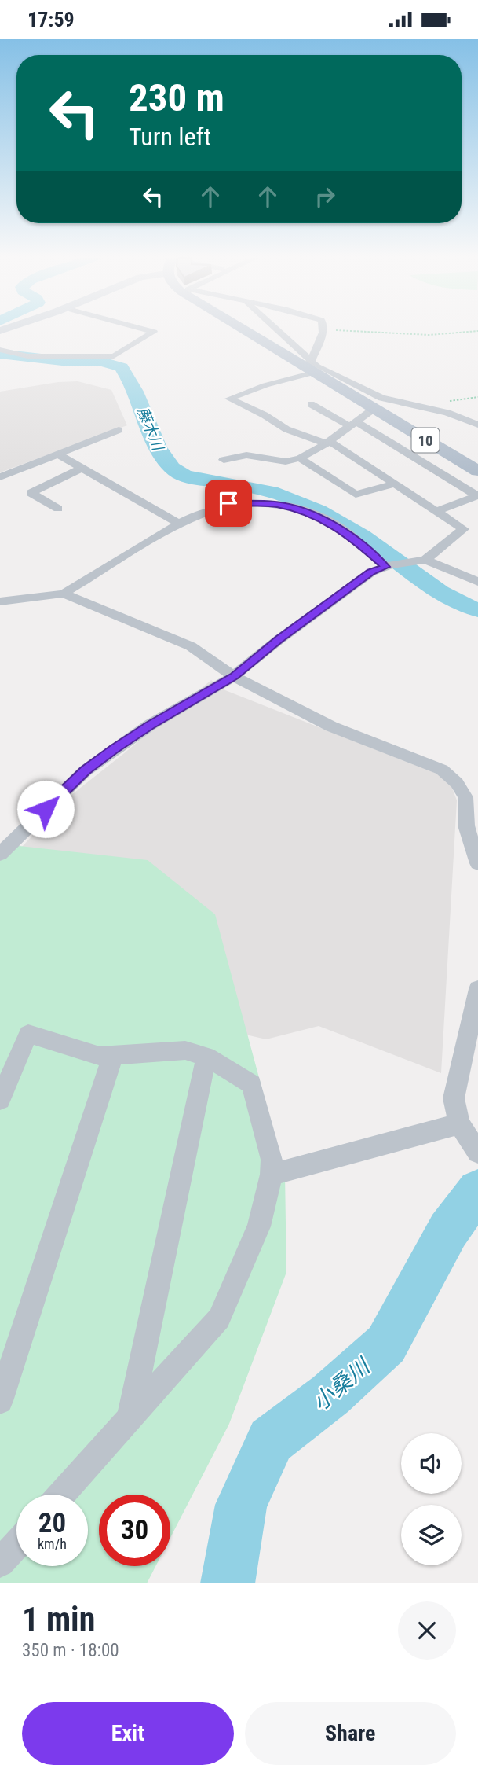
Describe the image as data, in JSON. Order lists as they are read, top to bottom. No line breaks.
{"streets":{"main road":["10"]},"water":["藤木川","小桑川"],"page":{"status":"17:59","turn":["230 m","Turn left"],"speed":"20 km/h","limit":"30","heading":["1 min","350 m · 18:00"],"buttons":["Exit","Share"]}}
